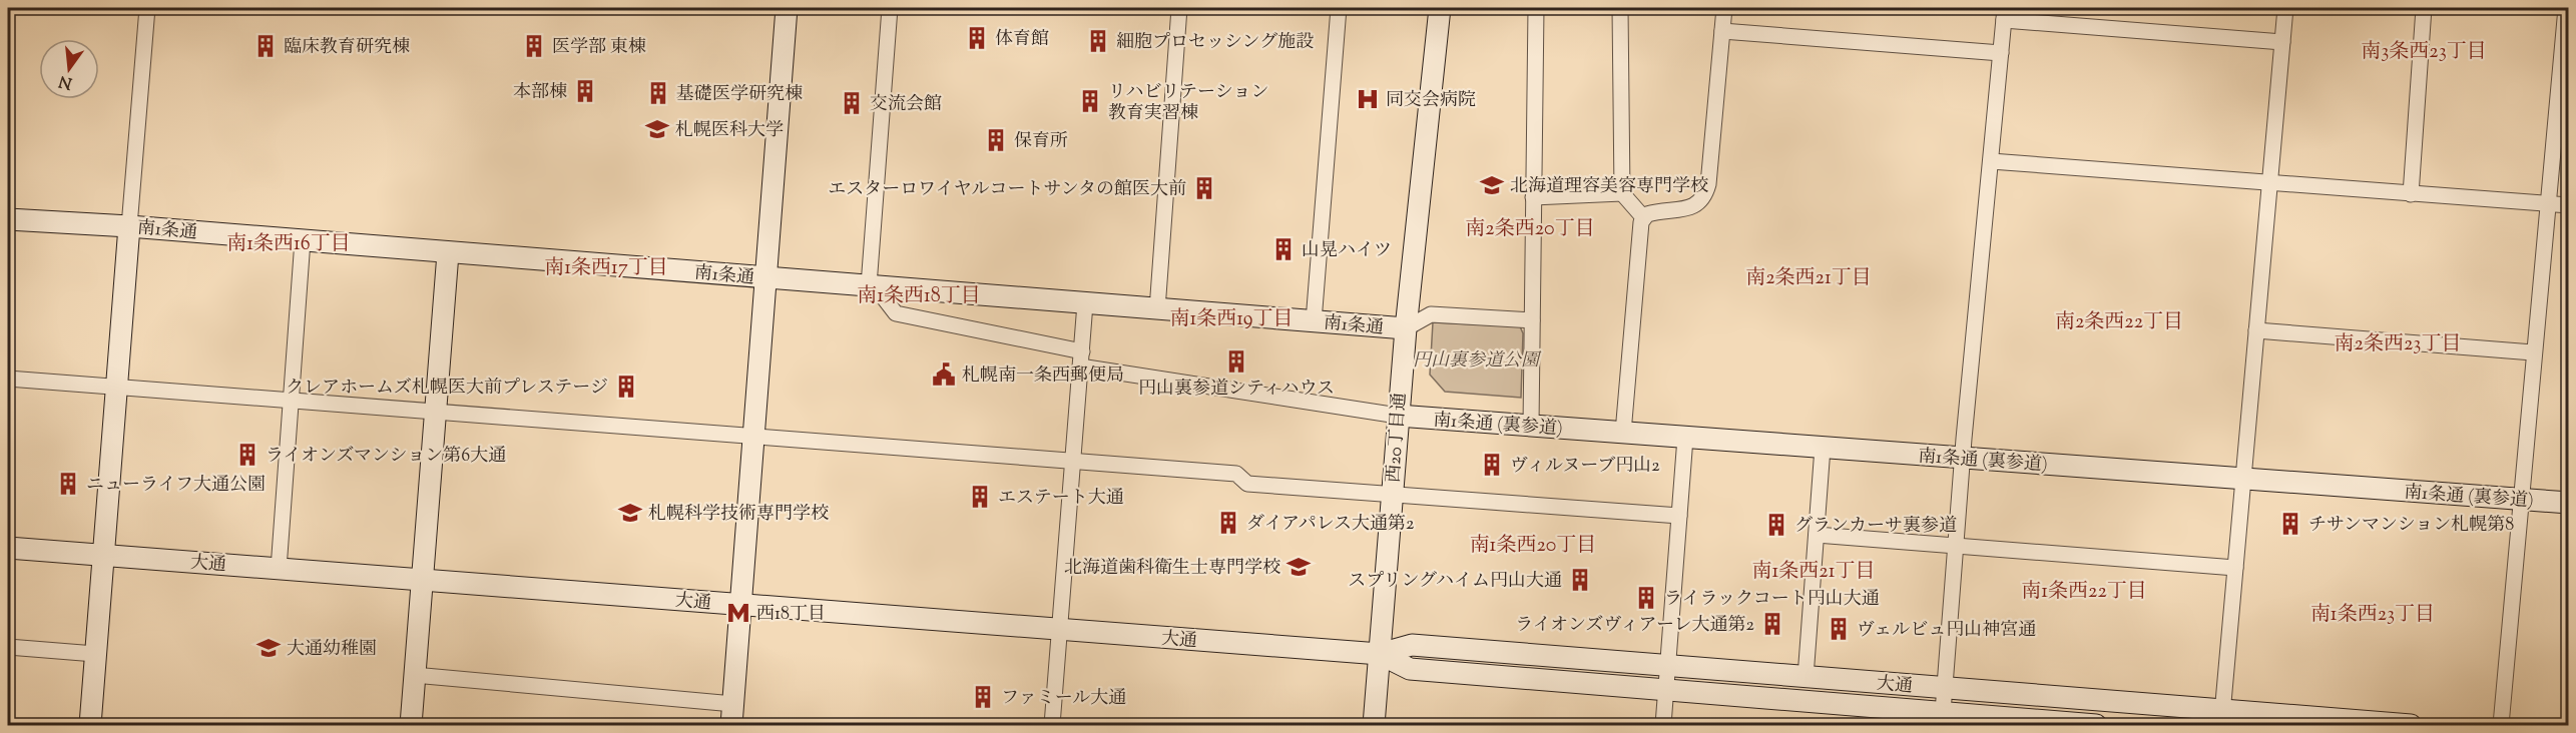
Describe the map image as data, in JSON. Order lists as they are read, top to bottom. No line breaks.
{"streets":{"street":["南1条通","南1条通 (裏参道)","西20丁目通","大通"]},"crossings":[["南1条通","西20丁目通"],["南1条通 (裏参道)","西20丁目通"],["西20丁目通","大通"]],"districts":["南3条西23丁目","南2条西20丁目","南1条西16丁目","南1条西17丁目","南2条西21丁目","南1条西18丁目","南1条西19丁目","南2条西22丁目","南2条西23丁目","南1条西20丁目","南1条西21丁目","南1条西22丁目","南1条西23丁目"],"parks":["円山裏参道公園"],"places":{"building":["体育館","細胞プロセッシング施設","臨床教育研究棟","医学部 東棟","本部棟","基礎医学研究棟","リハビリテーション 教育実習棟","交流会館","保育所","エスターロワイヤルコートサンタの館医大前","山晃ハイツ","円山裏参道シティハウス","クレアホームズ札幌医大前プレステージ","ライオンズマンション第6大通","ヴィルヌーブ円山2","ニューライフ大通公園","エステート大通","ダイアパレス大通第2","チサンマンション札幌第8","グランカーサ裏参道","スプリングハイム円山大通","ライラックコート円山大通","ライオンズヴィアーレ大通第2","ヴェルビュ円山神宮通","ファミール大通"],"hospital":["同交会病院"],"school or university":["札幌医科大学","北海道理容美容専門学校","札幌科学技術専門学校","北海道歯科衛生士専門学校","大通幼稚園"],"public building":["札幌南一条西郵便局"],"metro station":["西18丁目"]},"north":"bottom"}
